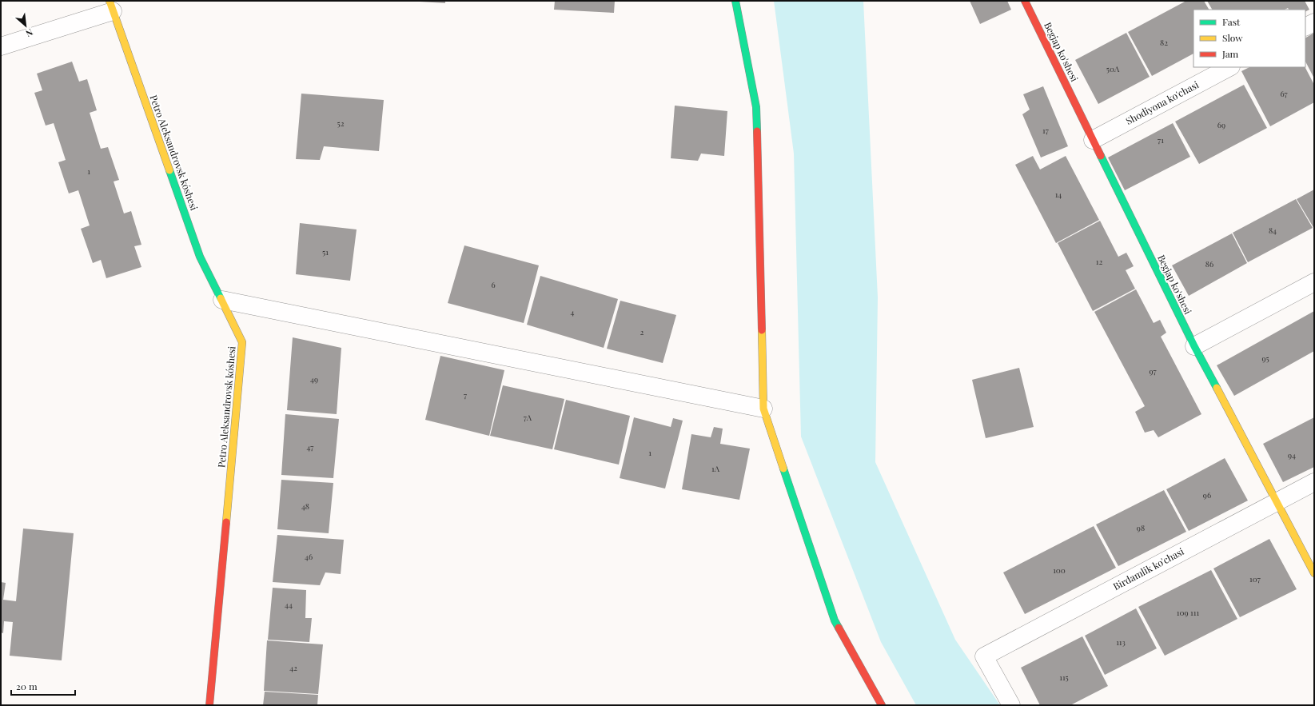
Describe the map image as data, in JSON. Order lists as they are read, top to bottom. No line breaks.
{"streets":{"street":["Begjap ko'shesi","Shodiyona ko'chasi","Petro Aleksandrovsk kóshesi","Birdamlik ko'chasi"]},"crossings":[["Begjap ko'shesi","Shodiyona ko'chasi"],["Begjap ko'shesi","Birdamlik ko'chasi"]],"house_numbers":["82","50A","67","52","69","17","71","1","14","84","51","12","86","6","4","2","95","97","49","7","7A","47","1","94","1A","96","48","98","46","100","107","44","109 111","113","42","115"],"legend":["Fast","Slow","Jam"],"scale_bar":"20 m","north":"bottom right"}
